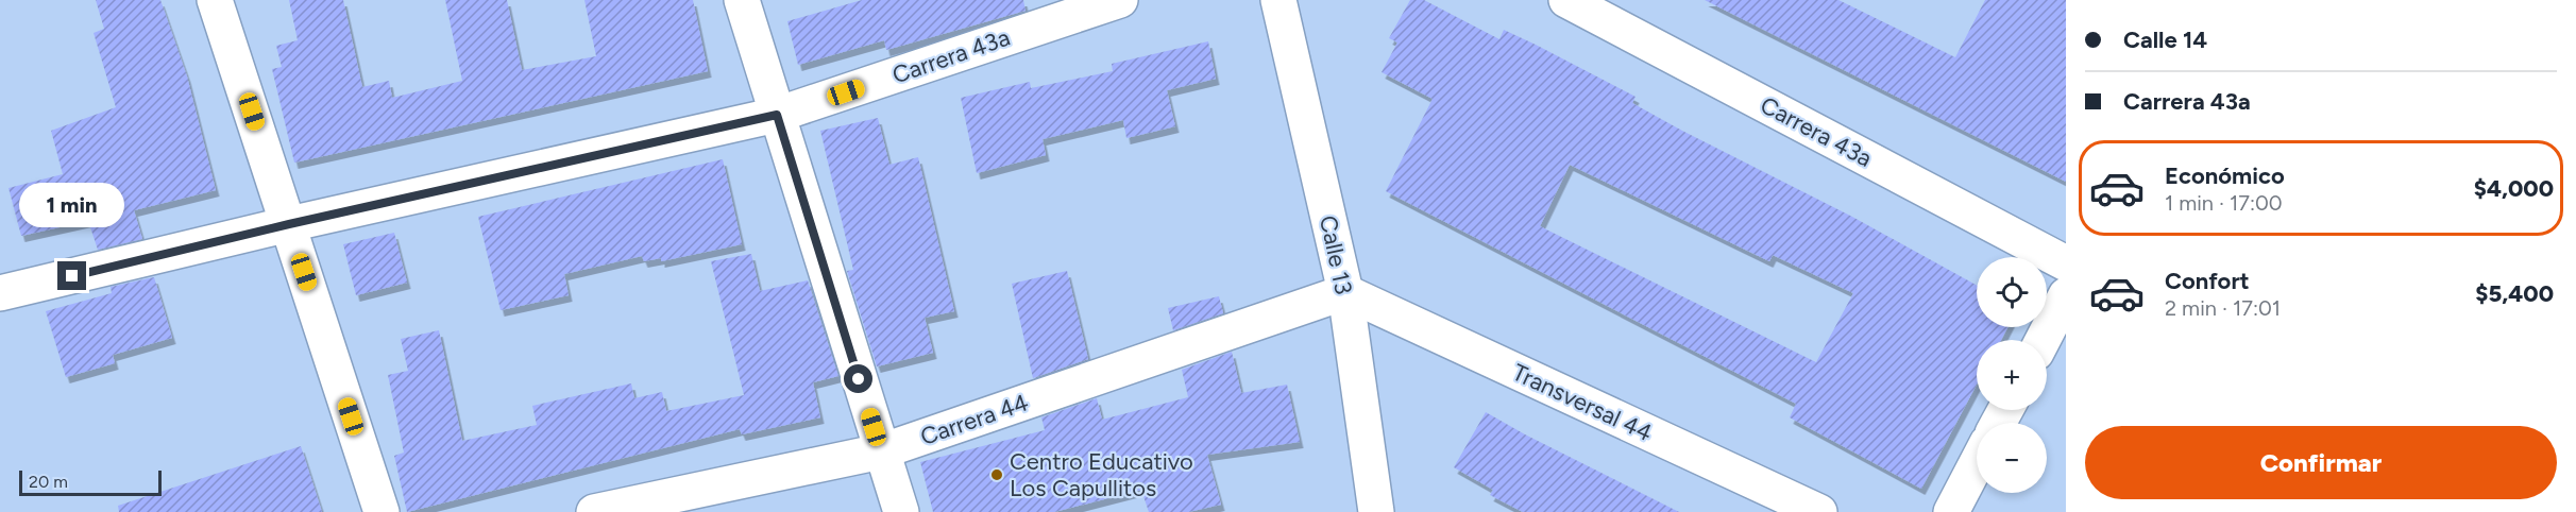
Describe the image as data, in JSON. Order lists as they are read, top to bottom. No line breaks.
{"streets":{"street":["Carrera 43a","Calle 13","Transversal 44","Carrera 44"]},"crossings":[["Calle 13","Transversal 44"],["Calle 13","Carrera 44"],["Transversal 44","Carrera 44"]],"places":["Centro Educativo Los Capullitos"],"scale_bar":"20 m","page":{"banner":["Calle 14","Carrera 43a"],"list":[{"name":"Económico","note":"1 min · 17:00","value":"$4,000"},{"name":"Confort","note":"2 min · 17:01","value":"$5,400"}],"bubble":"1 min","map_buttons":["+","−"],"buttons":"Confirmar","scale":"20 m"}}
